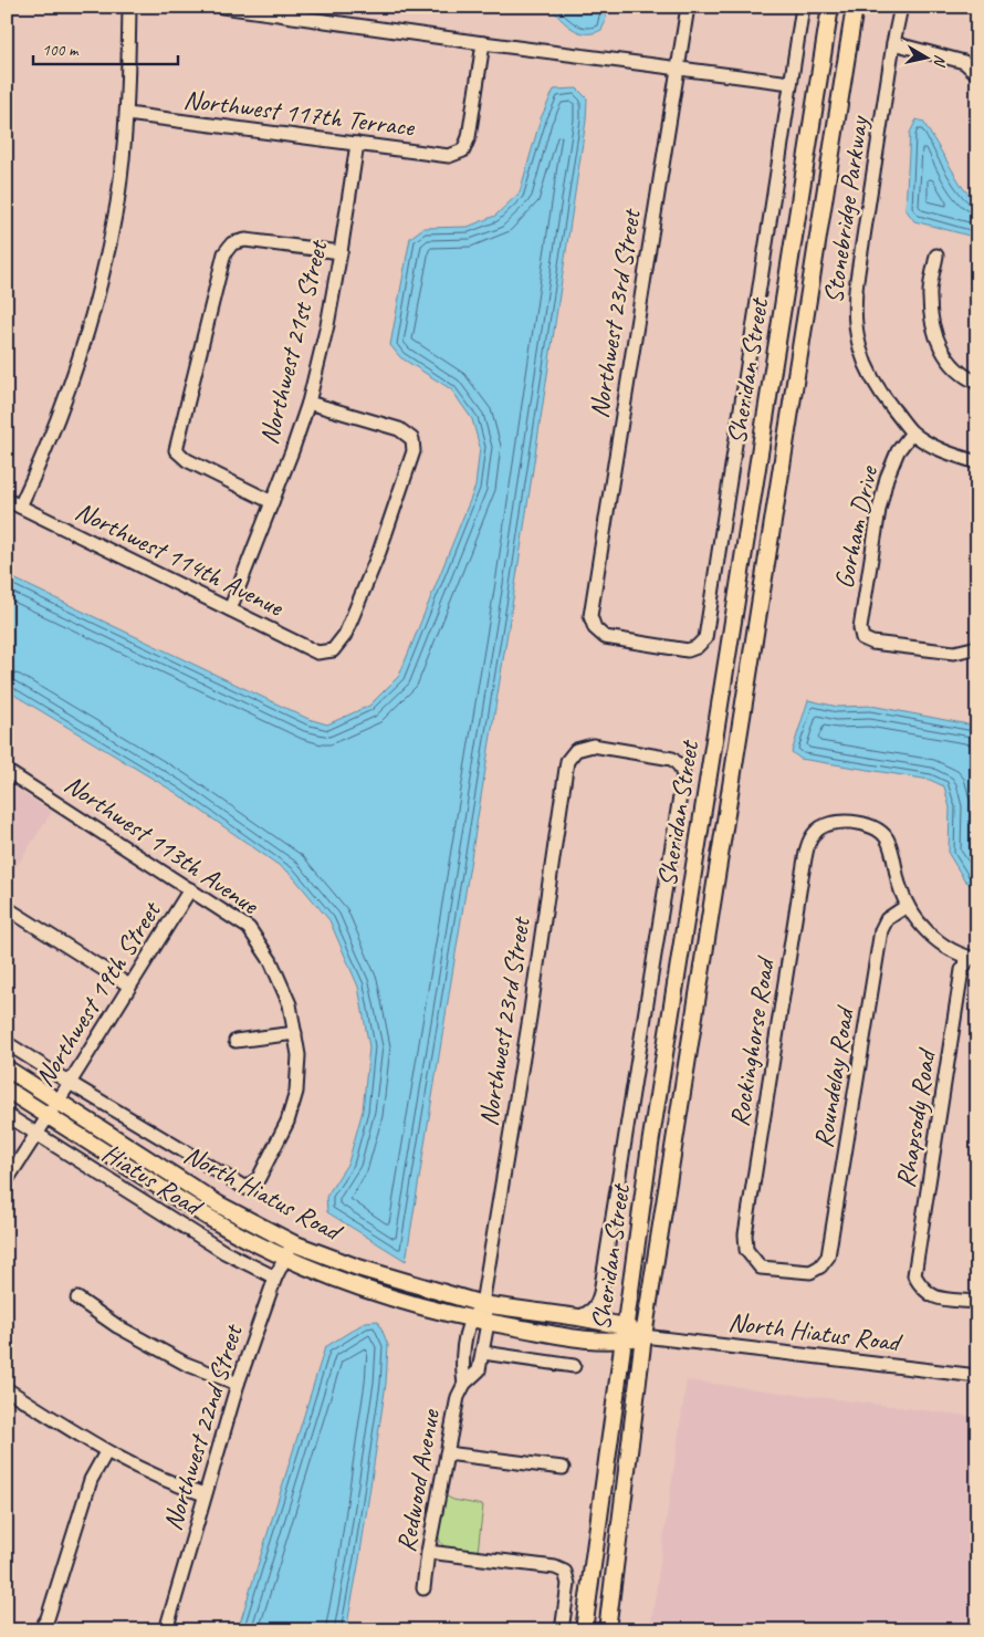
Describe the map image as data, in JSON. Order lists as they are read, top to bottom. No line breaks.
{"streets":{"main road":["Sheridan Street","North Hiatus Road"],"street":["Northwest 117th Terrace","Stonebridge Parkway","Northwest 23rd Street","Northwest 21st Street","Gorham Drive","Northwest 114th Avenue","Northwest 113th Avenue","Northwest 19th Street","Rockinghorse Road","Roundelay Road","Rhapsody Road","Hiatus Road","Northwest 22nd Street","Redwood Avenue"]},"crossings":[["Northwest 117th Terrace","Northwest 21st Street"],["Stonebridge Parkway","Gorham Drive"],["Northwest 23rd Street","Sheridan Street"],["Northwest 23rd Street","North Hiatus Road"],["Northwest 23rd Street","Redwood Avenue"],["Northwest 21st Street","Northwest 114th Avenue"],["Sheridan Street","North Hiatus Road"],["Northwest 113th Avenue","Northwest 19th Street"],["Northwest 19th Street","Hiatus Road"],["Northwest 19th Street","North Hiatus Road"],["Rockinghorse Road","Roundelay Road"],["Hiatus Road","Northwest 22nd Street"],["North Hiatus Road","Northwest 22nd Street"],["North Hiatus Road","Redwood Avenue"]],"scale_bar":"100 m","north":"right"}
